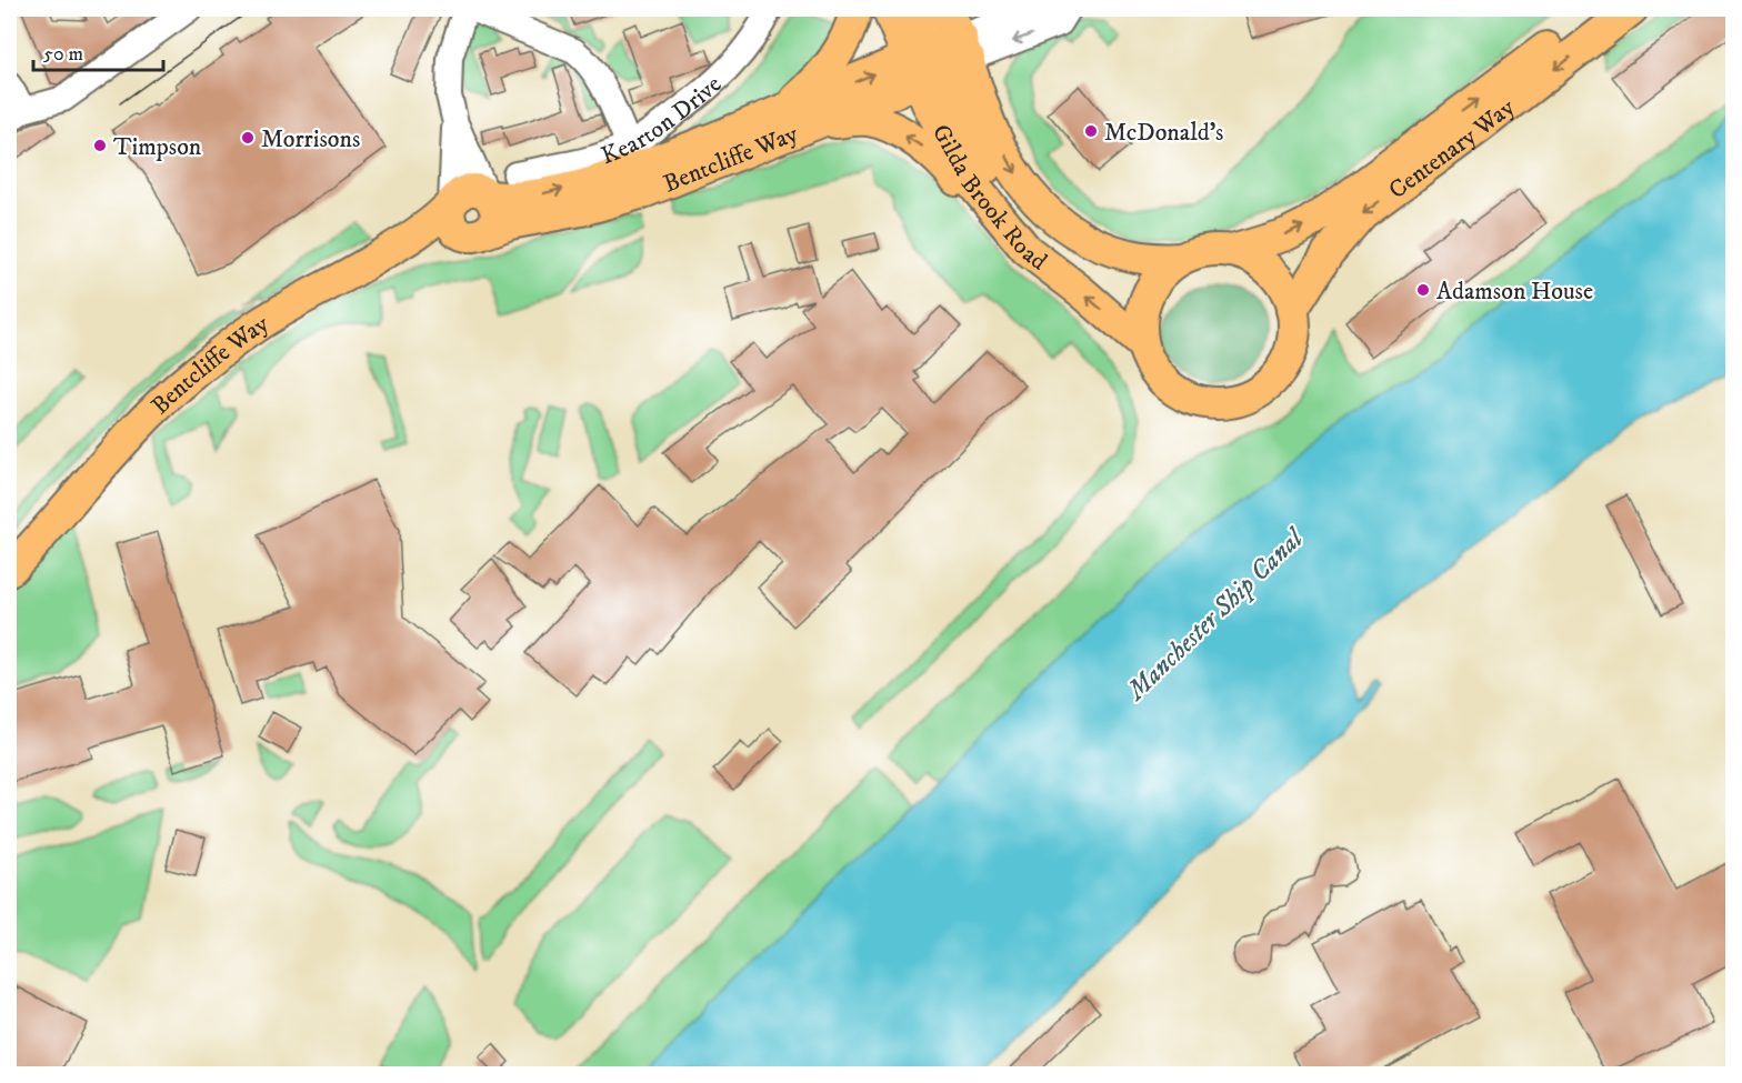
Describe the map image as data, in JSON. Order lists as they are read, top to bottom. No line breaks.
{"streets":{"main road":["Centenary Way","Bentcliffe Way","Gilda Brook Road"],"street":["Kearton Drive"]},"crossings":[["Centenary Way","Gilda Brook Road"],["Bentcliffe Way","Gilda Brook Road"]],"water":["Manchester Ship Canal"],"places":["McDonald's","Morrisons","Timpson","Adamson House"],"scale_bar":"50 m"}
